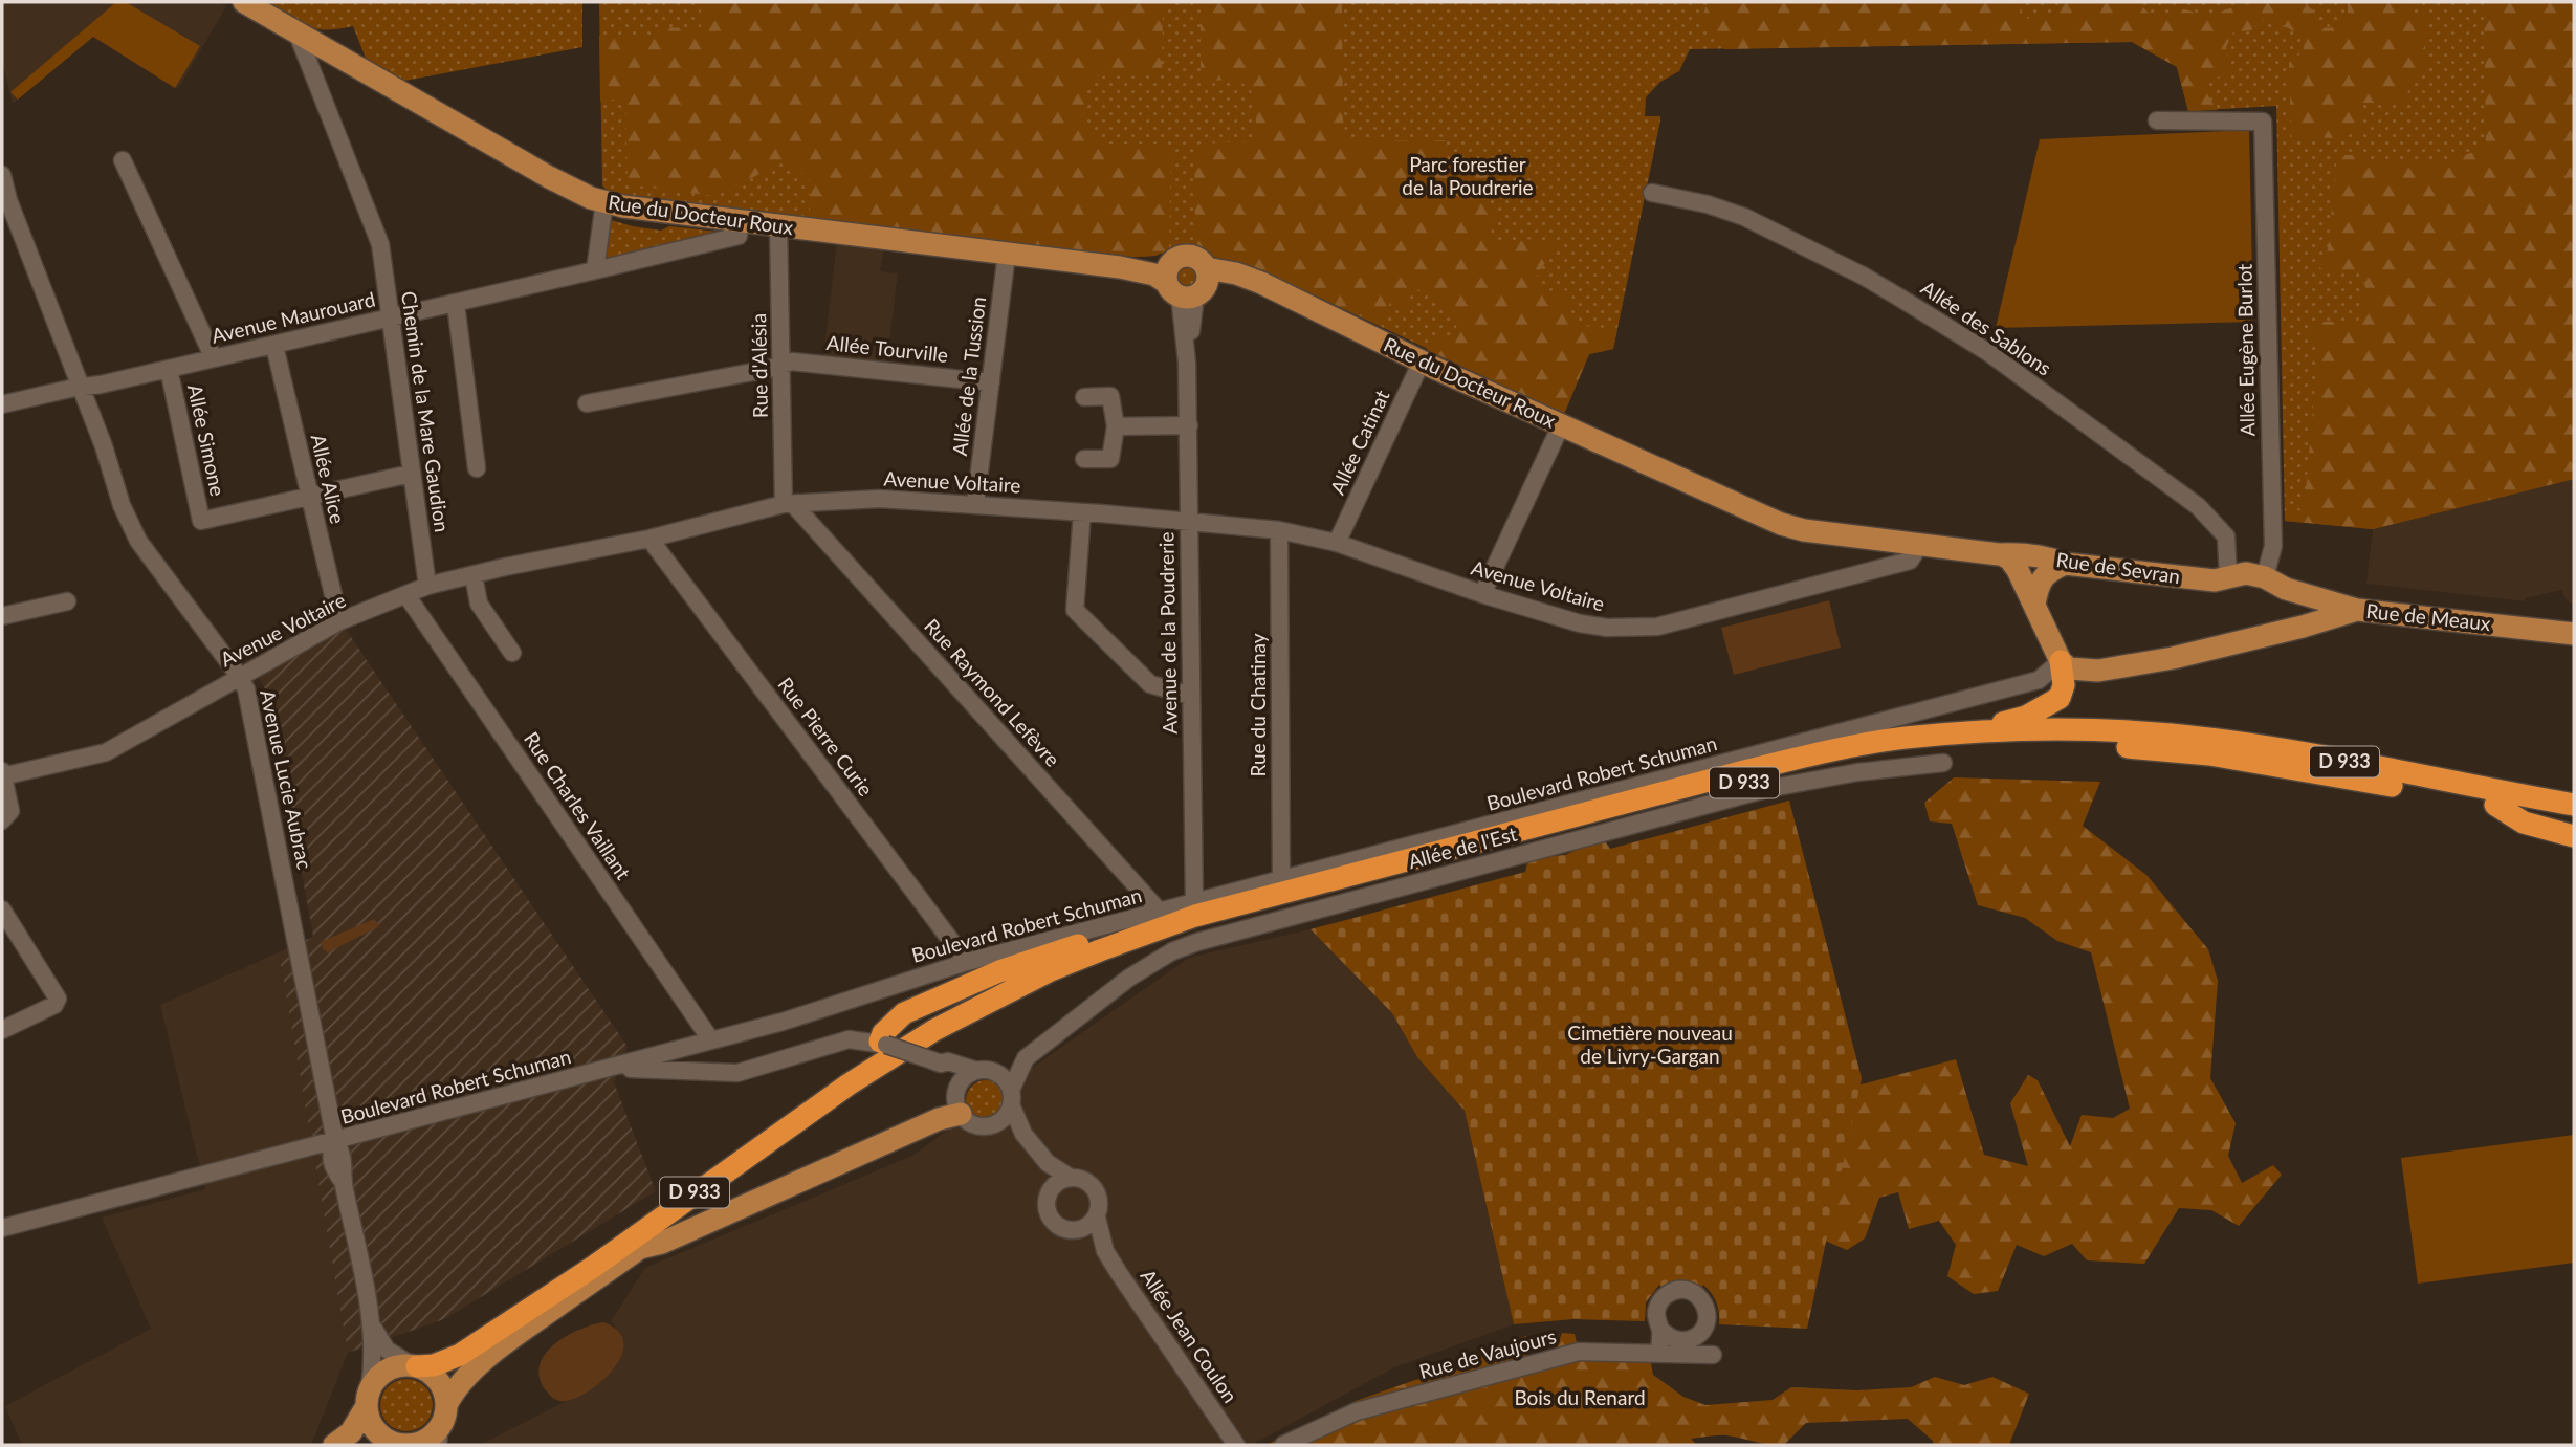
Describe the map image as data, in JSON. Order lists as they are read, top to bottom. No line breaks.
{"streets":{"highway":["D 933"],"main road":["Rue du Docteur Roux","Rue de Sevran","Rue de Meaux"],"street":["Avenue Maurouard","Allée des Sablons","Allée Tourville","Allée Eugène Burlot","Rue d'Alésia","Allée de la Tussion","Chemin de la Mare Gaudion","Allée Simone","Allée Catinat","Allée Alice","Avenue Voltaire","Avenue de la Poudrerie","Rue Raymond Lefèvre","Rue du Chatinay","Rue Pierre Curie","Boulevard Robert Schuman","Avenue Lucie Aubrac","Rue Charles Vaillant","Allée de l'Est","Allée Jean Coulon","Rue de Vaujours"]},"crossings":[["Rue du Docteur Roux","Rue d'Alésia"],["Rue du Docteur Roux","Allée de la Tussion"],["Rue du Docteur Roux","Chemin de la Mare Gaudion"],["Rue du Docteur Roux","Allée Catinat"],["Rue du Docteur Roux","Avenue Voltaire"],["Rue du Docteur Roux","Rue de Sevran"],["Rue du Docteur Roux","Avenue de la Poudrerie"],["Avenue Maurouard","Chemin de la Mare Gaudion"],["Avenue Maurouard","Allée Simone"],["Avenue Maurouard","Allée Alice"],["Avenue Maurouard","Avenue Lucie Aubrac"],["Allée des Sablons","Rue de Sevran"],["Allée Tourville","Rue d'Alésia"],["Allée Tourville","Allée de la Tussion"],["Allée Eugène Burlot","Rue de Sevran"],["Rue d'Alésia","Avenue Voltaire"],["Rue d'Alésia","Rue Raymond Lefèvre"],["Allée de la Tussion","Avenue Voltaire"],["Chemin de la Mare Gaudion","Avenue Voltaire"],["Allée Simone","Allée Alice"],["Allée Catinat","Avenue Voltaire"],["Allée Alice","Avenue Voltaire"],["Avenue Voltaire","Rue de Sevran"],["Avenue Voltaire","Avenue de la Poudrerie"],["Avenue Voltaire","Rue Raymond Lefèvre"],["Avenue Voltaire","Rue du Chatinay"],["Avenue Voltaire","Rue Pierre Curie"],["Avenue Voltaire","Avenue Lucie Aubrac"],["Avenue Voltaire","Rue Charles Vaillant"],["Rue de Sevran","Rue de Meaux"],["Avenue de la Poudrerie","Boulevard Robert Schuman"],["Rue Raymond Lefèvre","D 933"],["Rue Raymond Lefèvre","Boulevard Robert Schuman"],["Rue du Chatinay","Boulevard Robert Schuman"],["Rue Pierre Curie","Boulevard Robert Schuman"],["D 933","Boulevard Robert Schuman"],["D 933","Avenue Lucie Aubrac"],["Boulevard Robert Schuman","Avenue Lucie Aubrac"],["Boulevard Robert Schuman","Rue Charles Vaillant"]],"parks":["Parc forestier de la Poudrerie","Cimetière nouveau de Livry-Gargan","Bois du Renard"]}
